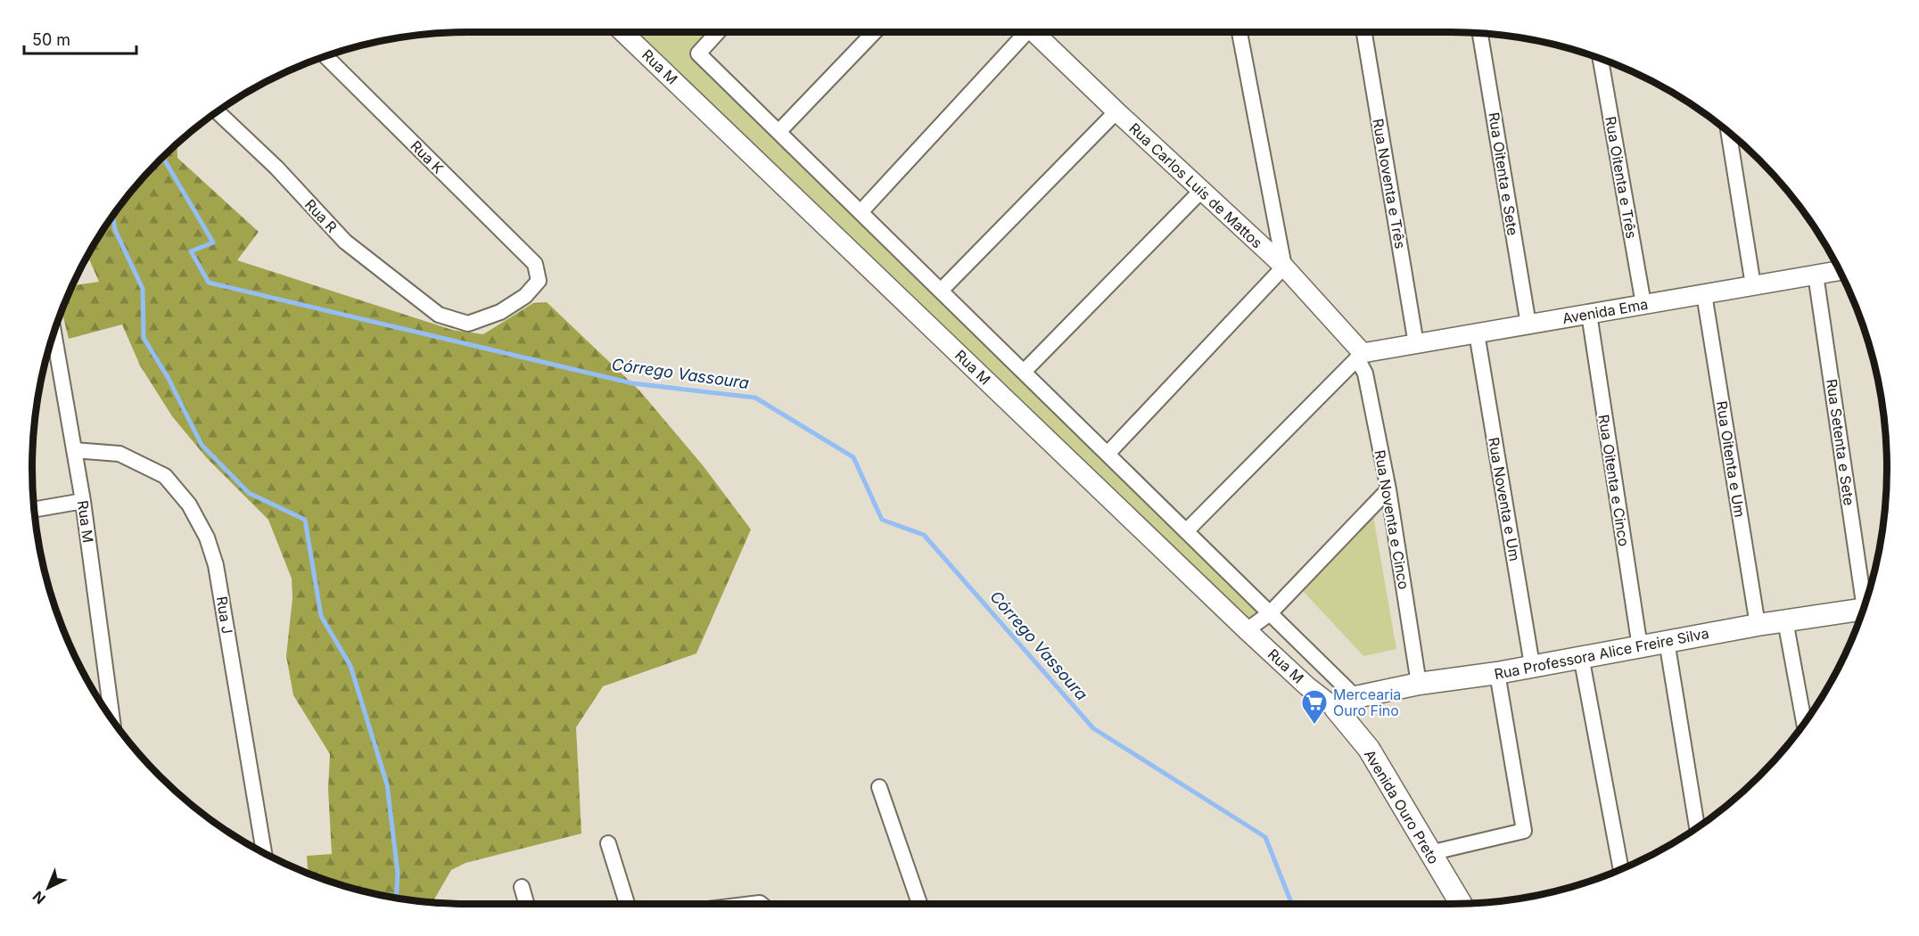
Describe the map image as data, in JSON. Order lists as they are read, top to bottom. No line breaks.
{"streets":{"main road":["Rua Professora Alice Freire Silva","Avenida Ouro Preto"],"street":["Rua M","Rua K","Rua Oitenta e Sete","Rua Oitenta e Três","Rua Noventa e Três","Rua Carlos Luís de Mattos","Rua R","Avenida Ema","Rua Setenta e Sete","Rua Oitenta e Um","Rua Oitenta e Cinco","Rua Noventa e Um","Rua Noventa e Cinco","Rua J"]},"crossings":[["Rua M","Rua J"],["Rua M","Rua Professora Alice Freire Silva"],["Rua M","Avenida Ouro Preto"],["Rua K","Rua R"],["Rua Oitenta e Sete","Avenida Ema"],["Rua Oitenta e Três","Avenida Ema"],["Rua Noventa e Três","Avenida Ema"],["Rua Carlos Luís de Mattos","Avenida Ema"],["Rua Carlos Luís de Mattos","Rua Noventa e Cinco"],["Avenida Ema","Rua Setenta e Sete"],["Avenida Ema","Rua Oitenta e Um"],["Avenida Ema","Rua Oitenta e Cinco"],["Avenida Ema","Rua Noventa e Um"],["Avenida Ema","Rua Noventa e Cinco"],["Rua Oitenta e Um","Rua Professora Alice Freire Silva"],["Rua Oitenta e Cinco","Rua Professora Alice Freire Silva"],["Rua Noventa e Um","Rua Professora Alice Freire Silva"],["Rua Noventa e Cinco","Rua Professora Alice Freire Silva"],["Rua Professora Alice Freire Silva","Avenida Ouro Preto"]],"water":["Córrego Vassoura"],"places":{"supermarket":["Mercearia Ouro Fino"]},"scale_bar":"50 m","north":"bottom left"}
